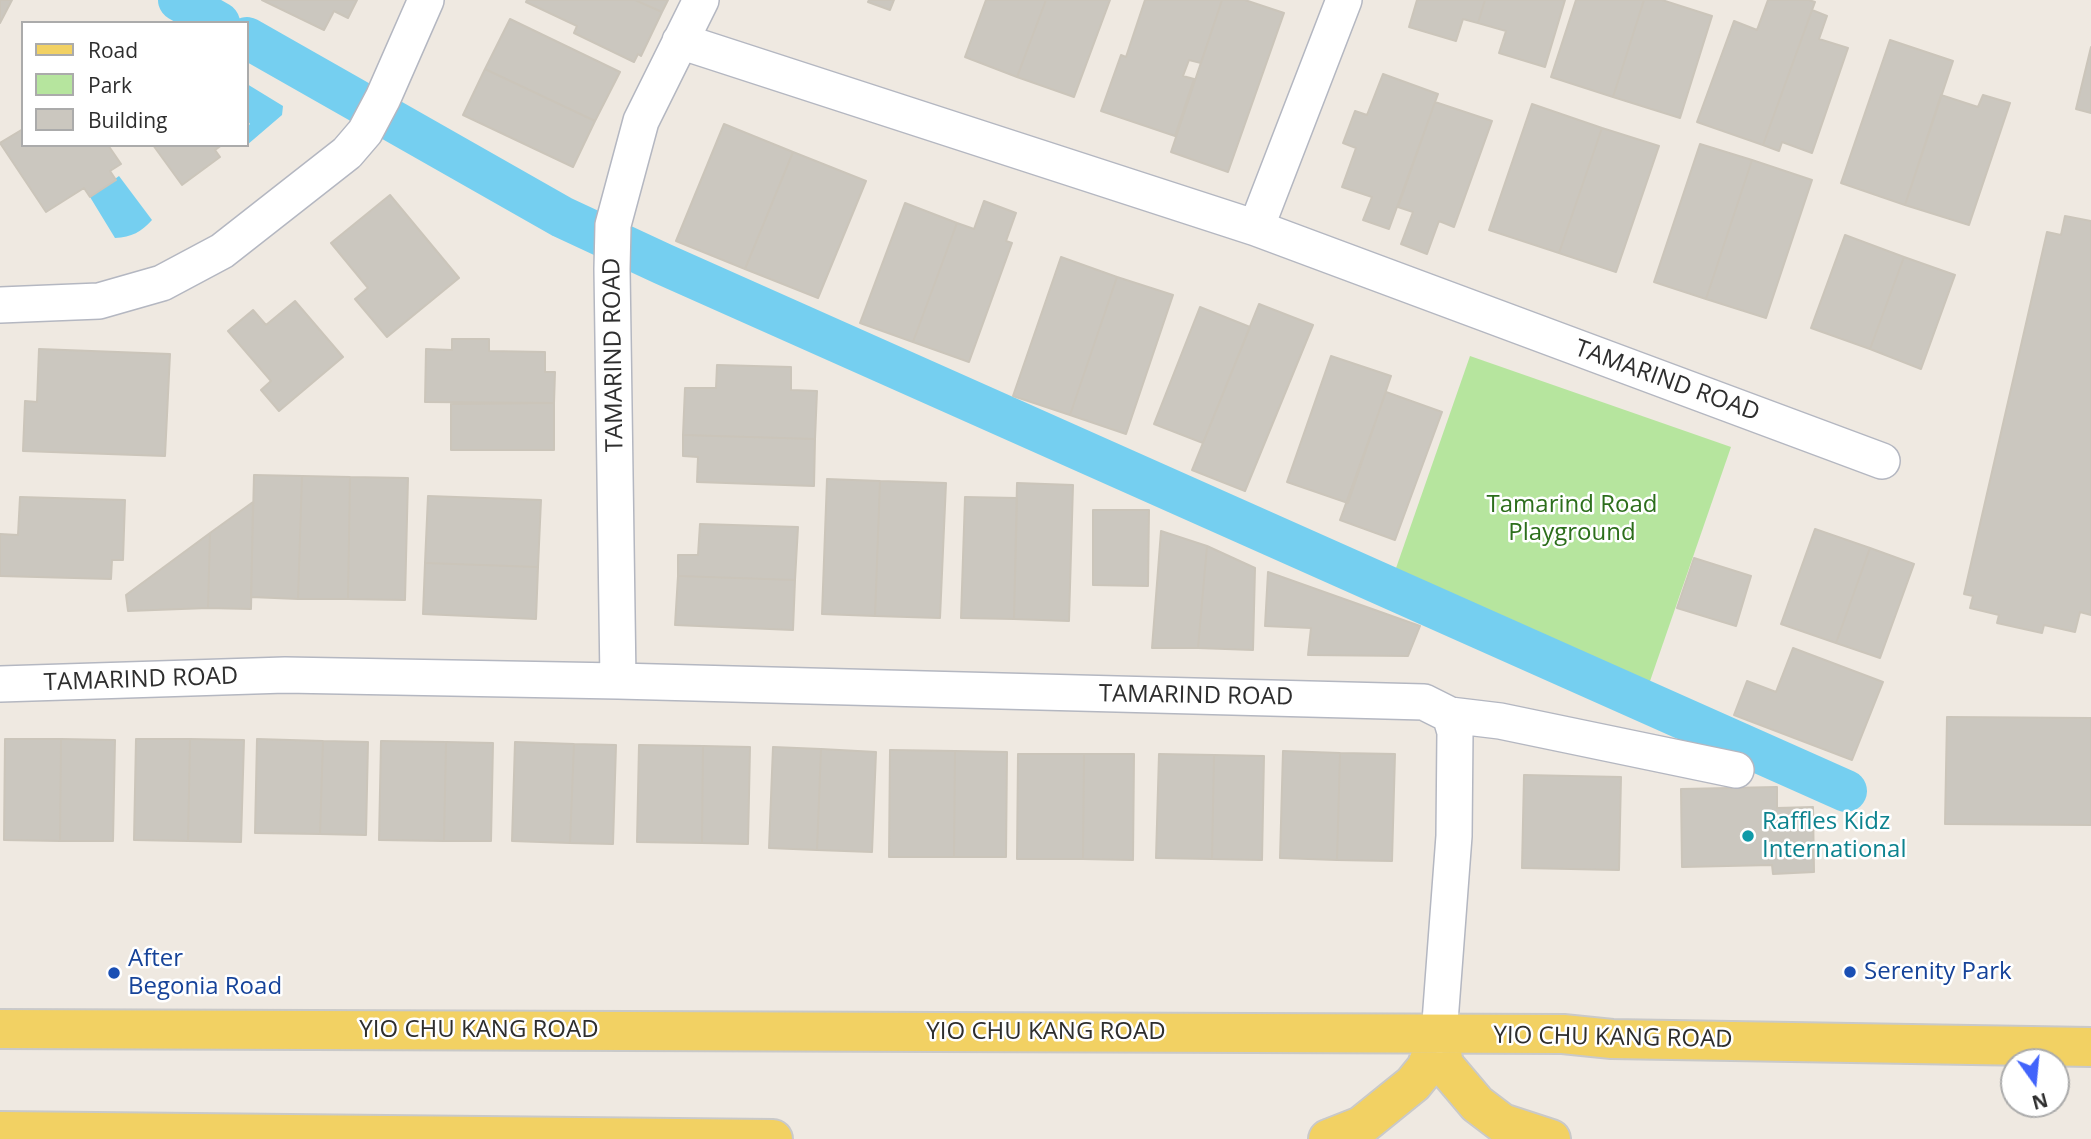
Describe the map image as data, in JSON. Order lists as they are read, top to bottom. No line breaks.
{"streets":{"main road":["YIO CHU KANG ROAD"],"street":["TAMARIND ROAD"]},"parks":["Tamarind Road Playground"],"places":["Raffles Kidz International","Serenity Park","After Begonia Road"],"legend":["Road","Park","Building"],"north":"bottom"}
